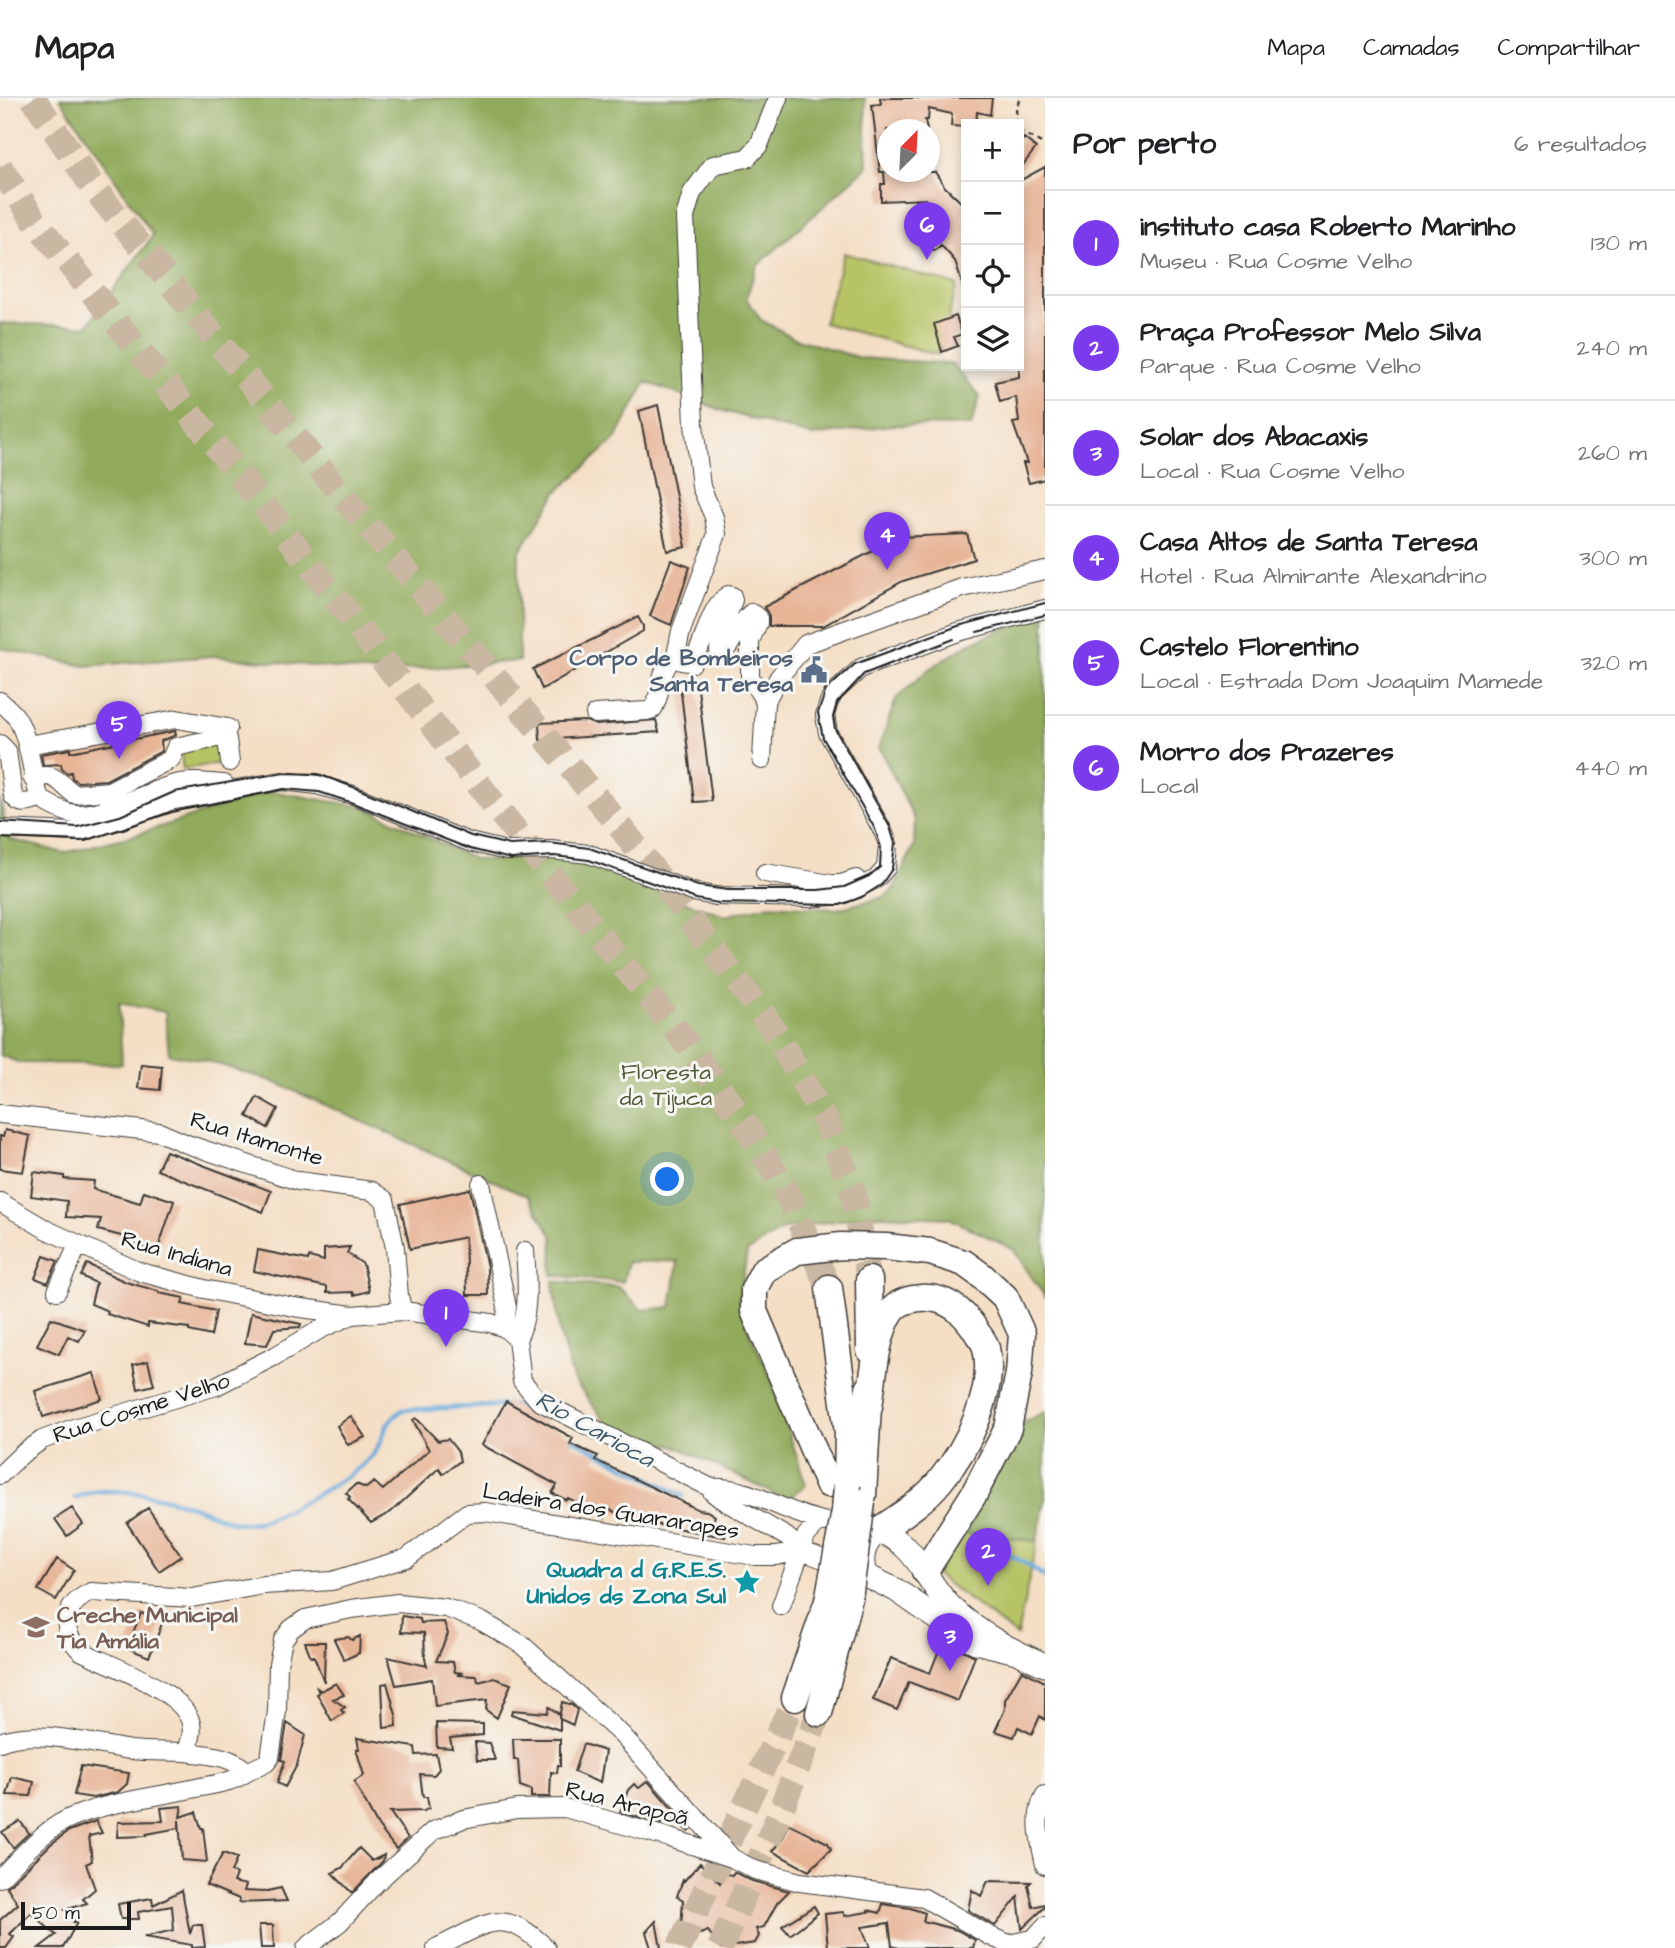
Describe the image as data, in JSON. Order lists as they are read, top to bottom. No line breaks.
{"streets":{"street":["Rua Itamonte","Rua Indiana","Rua Cosme Velho","Ladeira dos Guararapes","Rua Arapoã"]},"crossings":[["Rua Itamonte","Rua Cosme Velho"],["Rua Indiana","Rua Cosme Velho"]],"water":["Rio Carioca"],"parks":["Floresta da Tijuca"],"places":{"public building":["Corpo de Bombeiros Santa Teresa"],"place":["Quadra d G.R.E.S. Unidos ds Zona Sul"],"school or university":["Creche Municipal Tia Amália"]},"scale_bar":"50 m","north":"top right","page":{"header":"Mapa","nav":["Mapa","Camadas","Compartilhar"],"heading":["Por perto","6 resultados"],"map_buttons":["+","−"],"list":[{"mark":"1","name":"instituto casa Roberto Marinho","note":"Museu · Rua Cosme Velho","value":"130 m"},{"mark":"2","name":"Praça Professor Melo Silva","note":"Parque · Rua Cosme Velho","value":"240 m"},{"mark":"3","name":"Solar dos Abacaxis","note":"Local · Rua Cosme Velho","value":"260 m"},{"mark":"4","name":"Casa Altos de Santa Teresa","note":"Hotel · Rua Almirante Alexandrino","value":"300 m"},{"mark":"5","name":"Castelo Florentino","note":"Local · Estrada Dom Joaquim Mamede","value":"320 m"},{"mark":"6","name":"Morro dos Prazeres","note":"Local","value":"440 m"}],"pins":["6","4","5","1","2","3"],"scale":"50 m"}}
